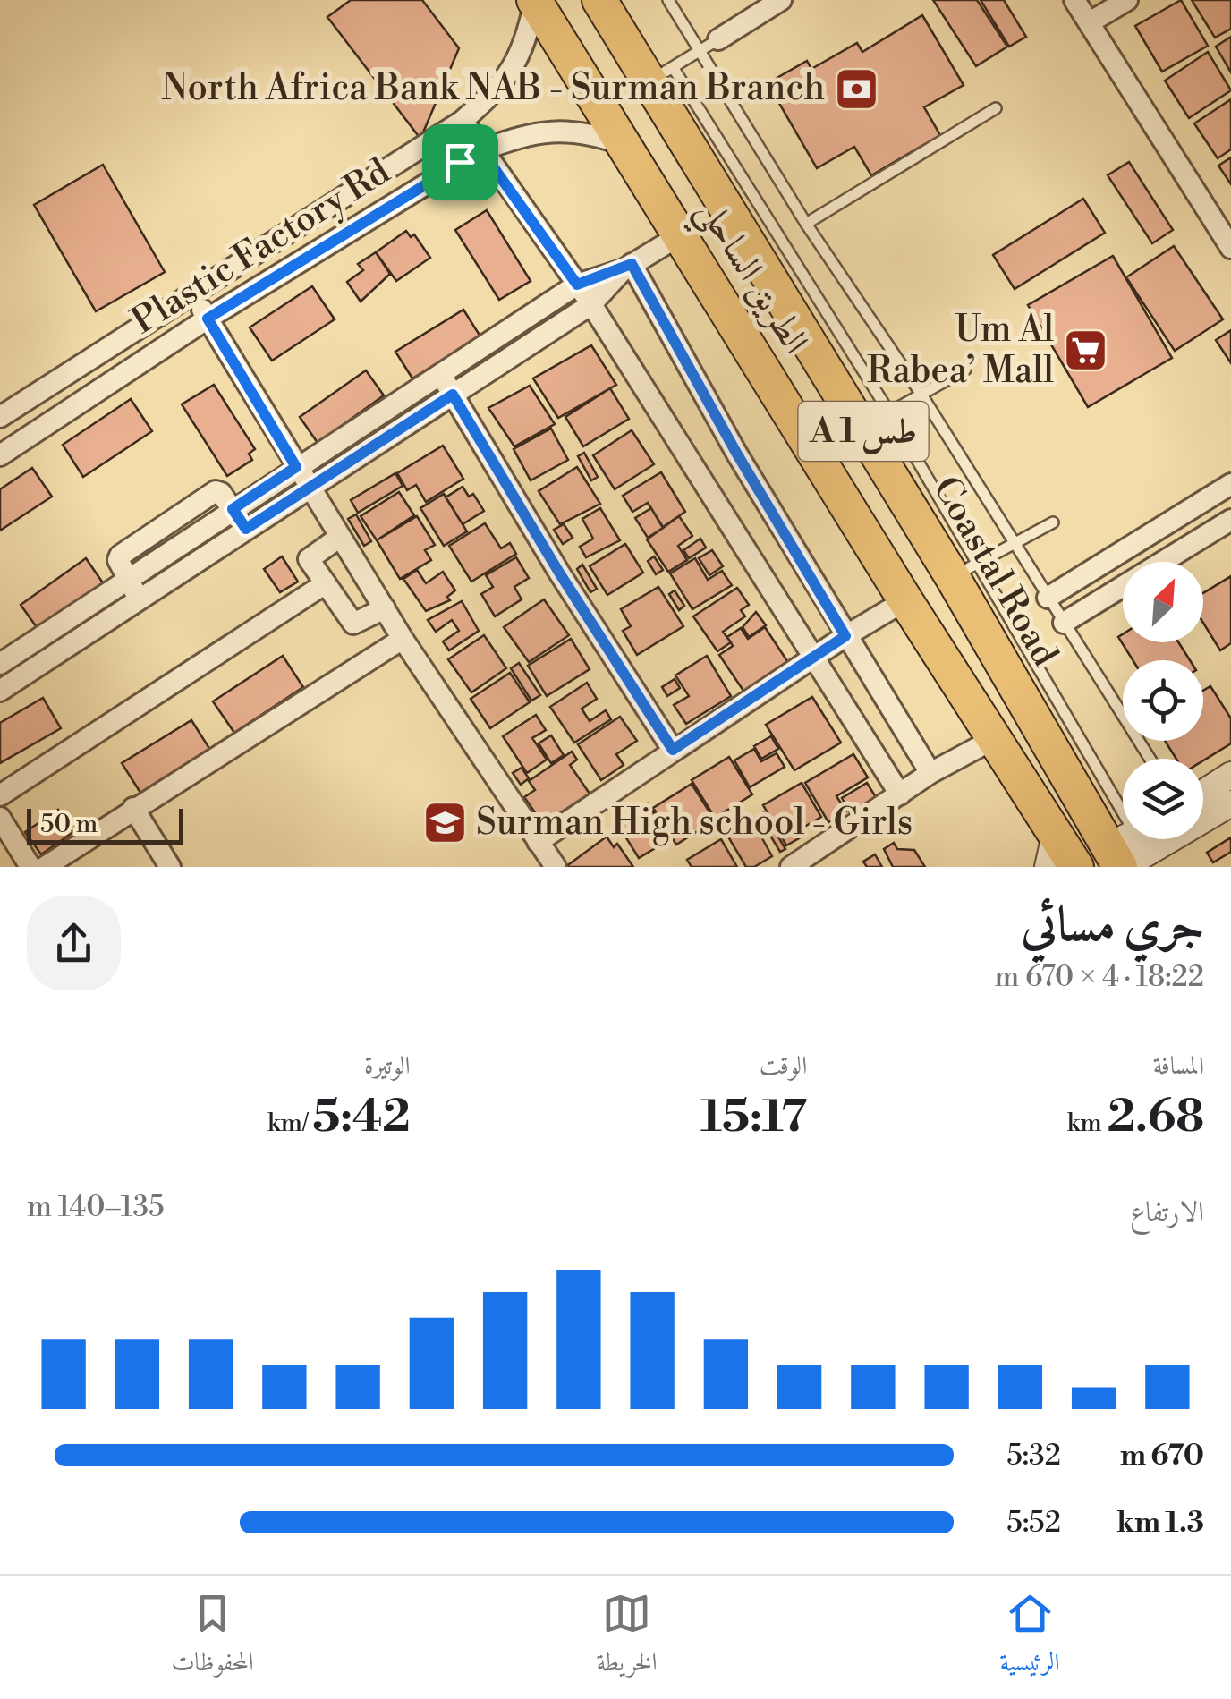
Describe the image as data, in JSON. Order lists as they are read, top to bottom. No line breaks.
{"streets":{"highway":["الطريق الساحلي","A 1 طس","Coastal Road"],"street":["Plastic Factory Rd"]},"crossings":[["Plastic Factory Rd","الطريق الساحلي"]],"places":{"bank":["North Africa Bank NAB - Surman Branch"],"supermarket":["Um Al Rabea’ Mall"],"school or university":["Surman High school - Girls"]},"scale_bar":"50 m","north":"top right","page":{"scale":"50 m","heading":["جري مسائي","18:22 · 4 × 670 m"],"stats":[["المسافة","2.68 km"],["الوقت","15:17"],["الوتيرة","5:42 /km"]],"chart":["الارتفاع","135–140 m"],"list":[{"name":"670 m","note":"5:32"},{"name":"1.3 km","note":"5:52"}],"tabs":["الرئيسية","الخريطة","المحفوظات"]}}
